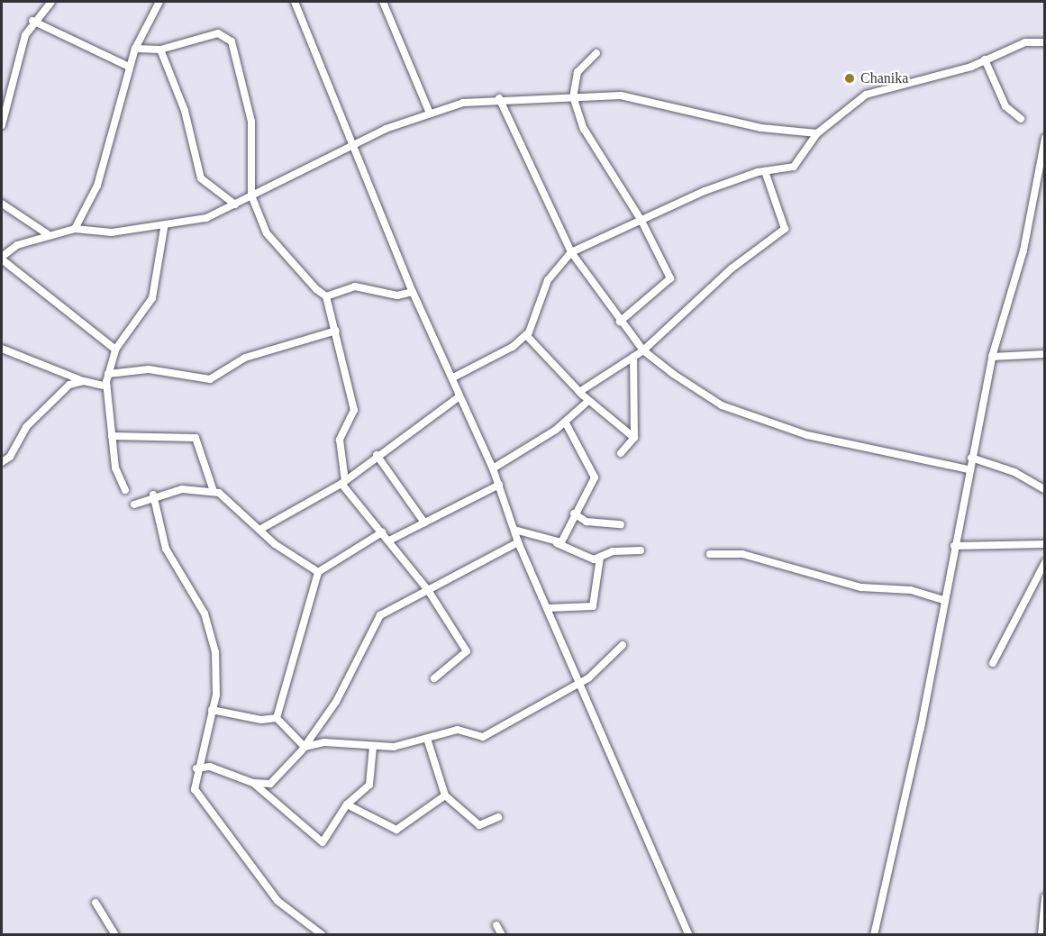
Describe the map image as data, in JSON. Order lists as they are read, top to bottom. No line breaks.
{"places":["Chanika"]}
